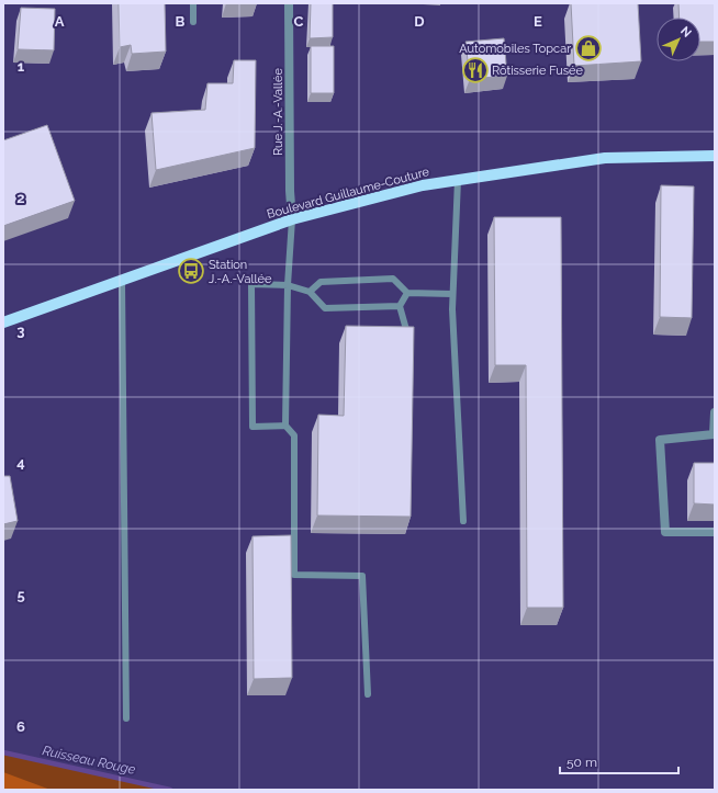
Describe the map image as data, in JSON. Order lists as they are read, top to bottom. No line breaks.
{"streets":{"main road":["Boulevard Guillaume-Couture"],"street":["Rue J.-A.-Vallée"]},"crossings":[["Rue J.-A.-Vallée","Boulevard Guillaume-Couture"]],"water":["Ruisseau Rouge"],"places":{"shop":["Automobiles Topcar"],"restaurant":["Rôtisserie Fusée"],"bus stop":["Station J.-A.-Vallée"]},"scale_bar":"50 m","north":"top right","grid":{"columns":["A","B","C","D","E"],"rows":["1","2","3","4","5","6"]}}
